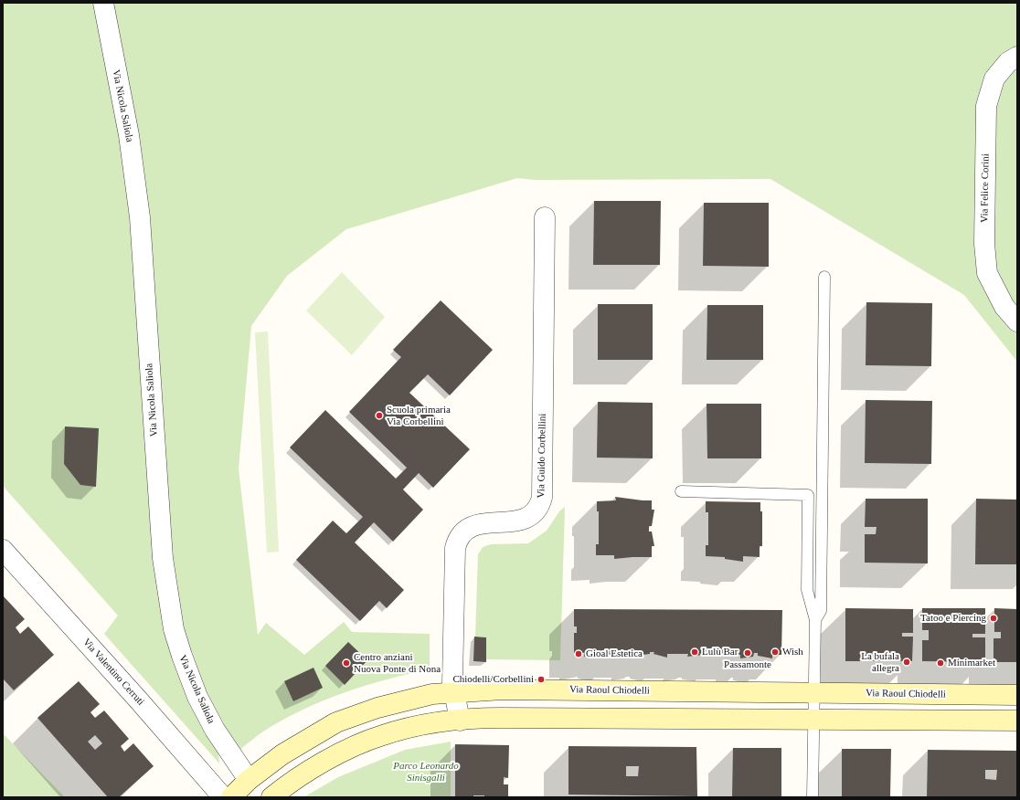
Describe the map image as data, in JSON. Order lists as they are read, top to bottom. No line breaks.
{"streets":{"main road":["Via Raoul Chiodelli"],"street":["Via Nicola Saliola","Via Felice Corini","Via Guido Corbellini","Via Valentino Cerruti"]},"crossings":[["Via Nicola Saliola","Via Raoul Chiodelli"],["Via Guido Corbellini","Via Raoul Chiodelli"]],"parks":["Parco Leonardo Sinisgalli"],"places":["Scuola primaria Via Corbellini","Tatoo e Piercing","Lulù Bar","Wish","Passamonte","Gioal Estetica","La bufala allegra","Centro anziani Nuova Ponte di Nona","Minimarket","Chiodelli/Corbellini"]}
